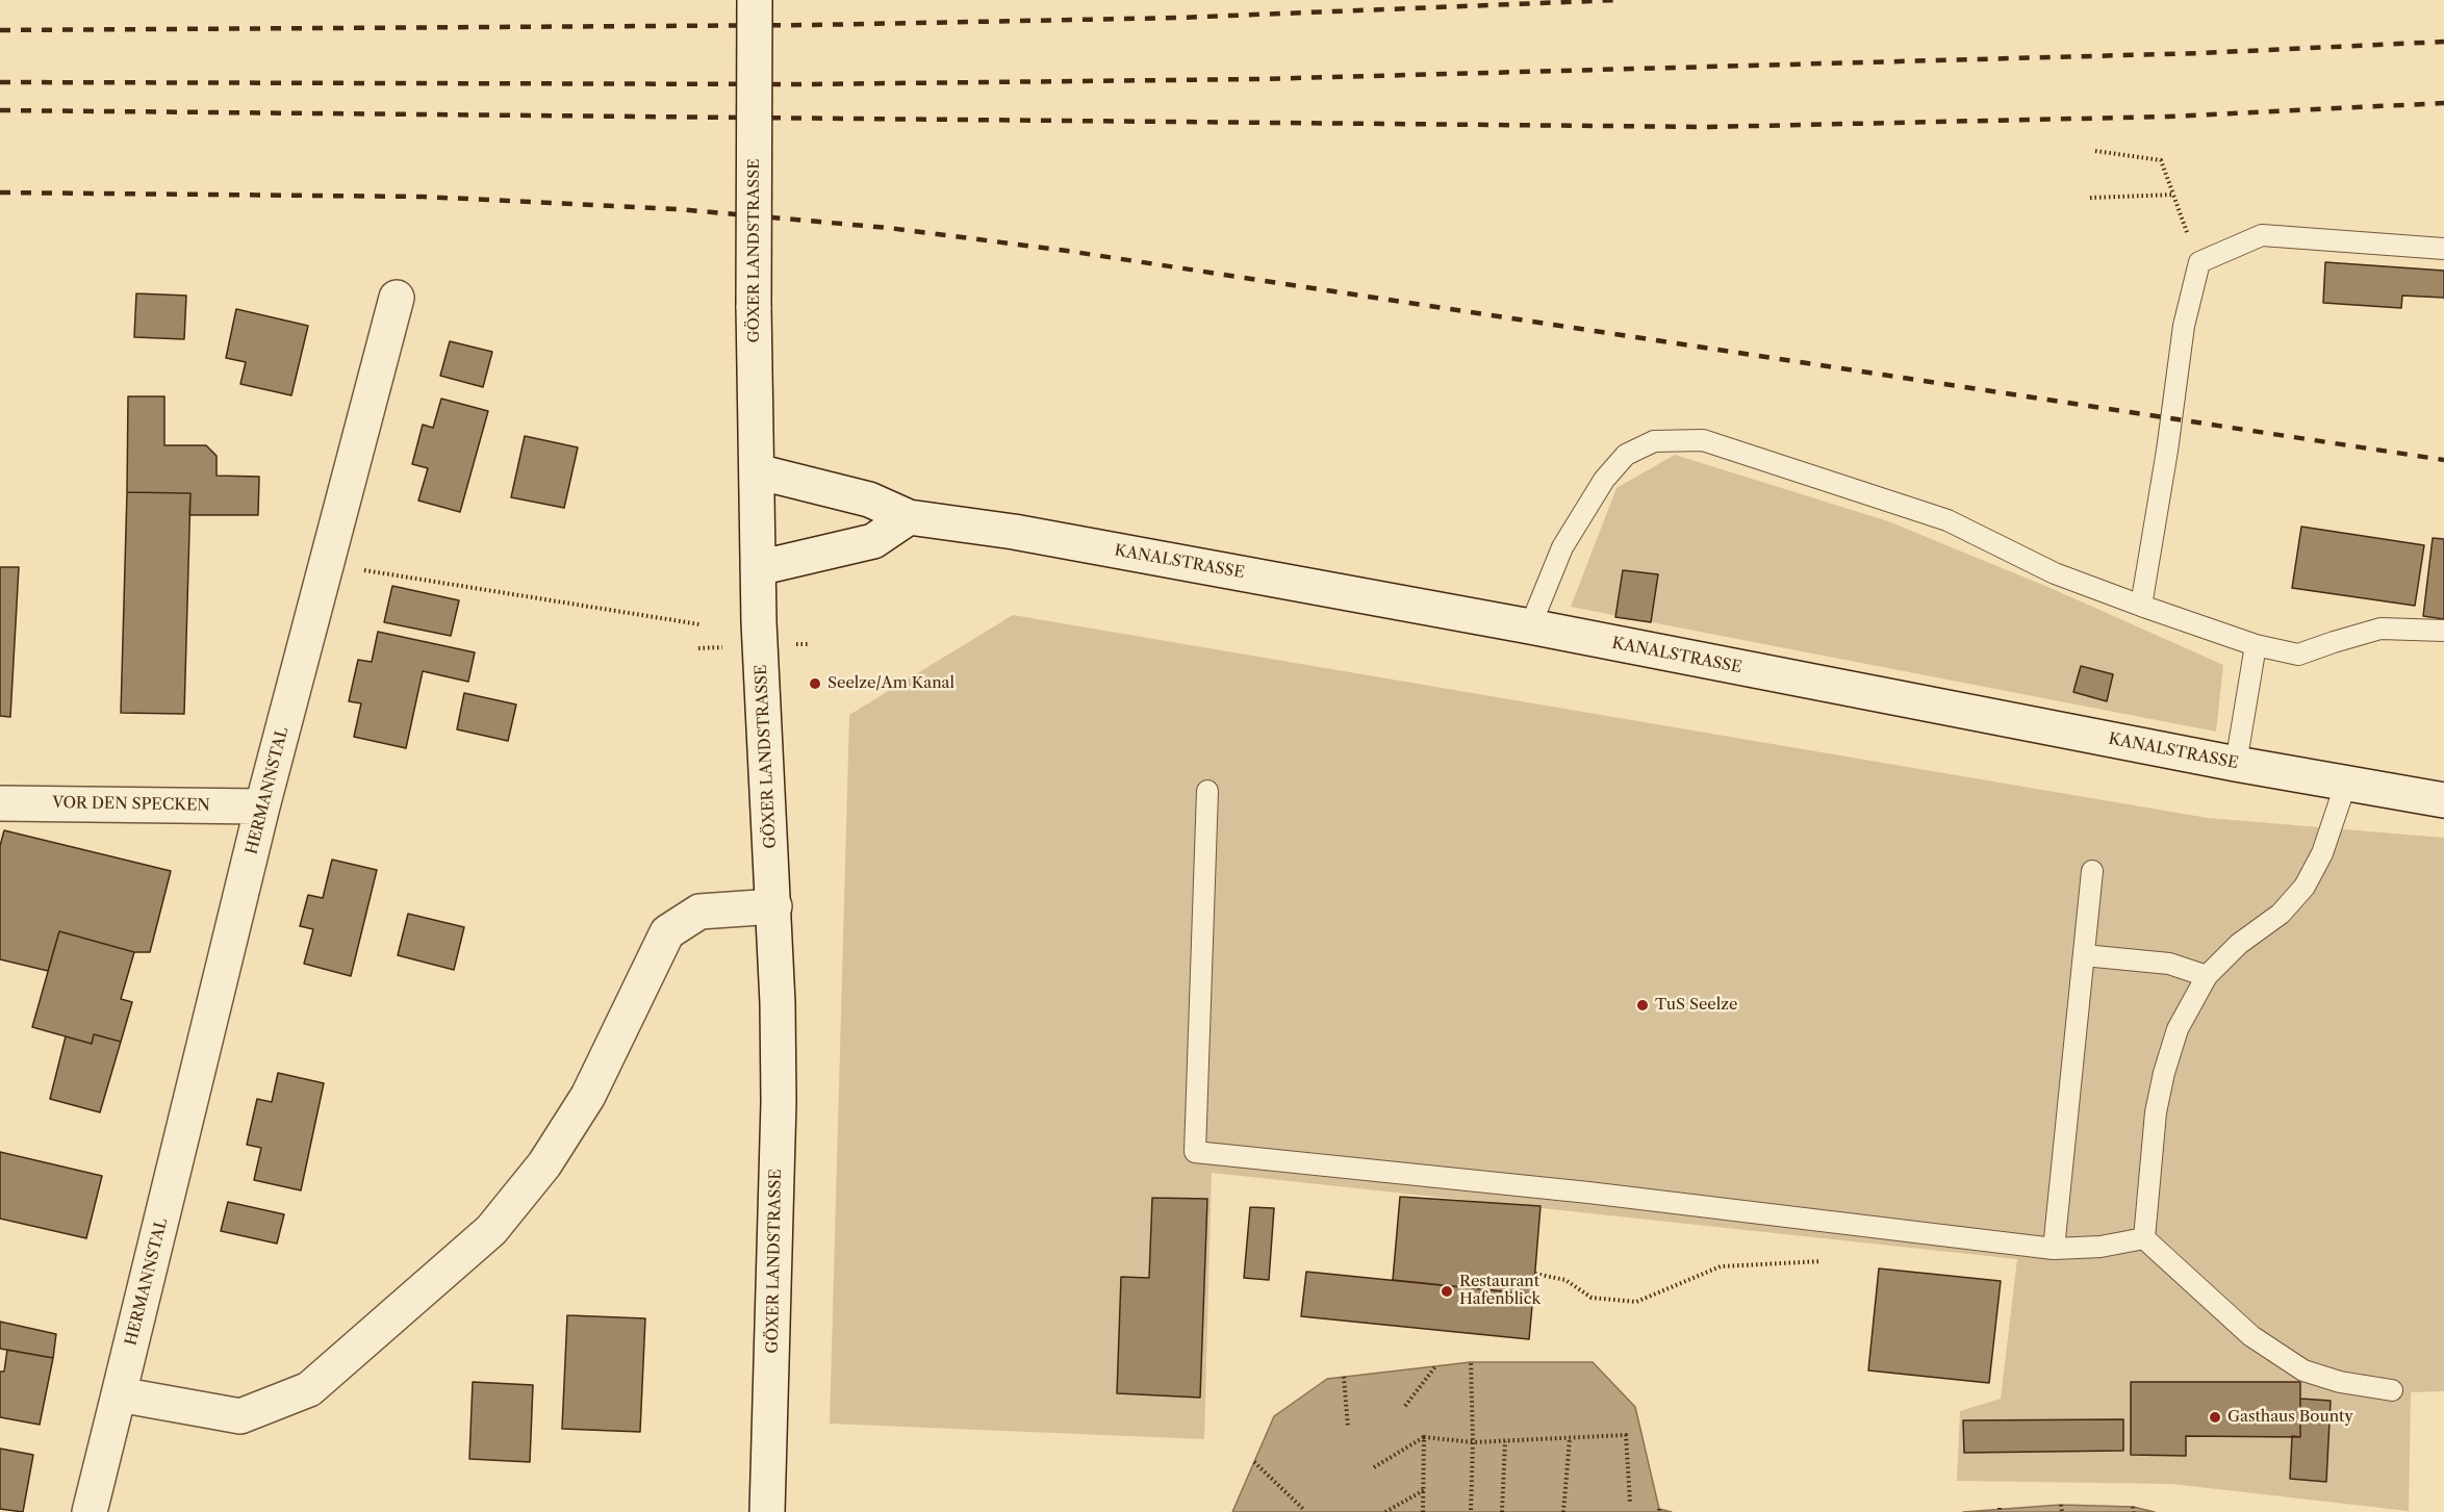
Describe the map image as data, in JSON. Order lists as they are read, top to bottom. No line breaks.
{"streets":{"street":["GÖXER LANDSTRASSE","KANALSTRASSE","HERMANNSTAL","VOR DEN SPECKEN"]},"crossings":[["GÖXER LANDSTRASSE","KANALSTRASSE"],["HERMANNSTAL","VOR DEN SPECKEN"]],"places":["Seelze/Am Kanal","TuS Seelze","Restaurant Hafenblick","Gasthaus Bounty"]}
